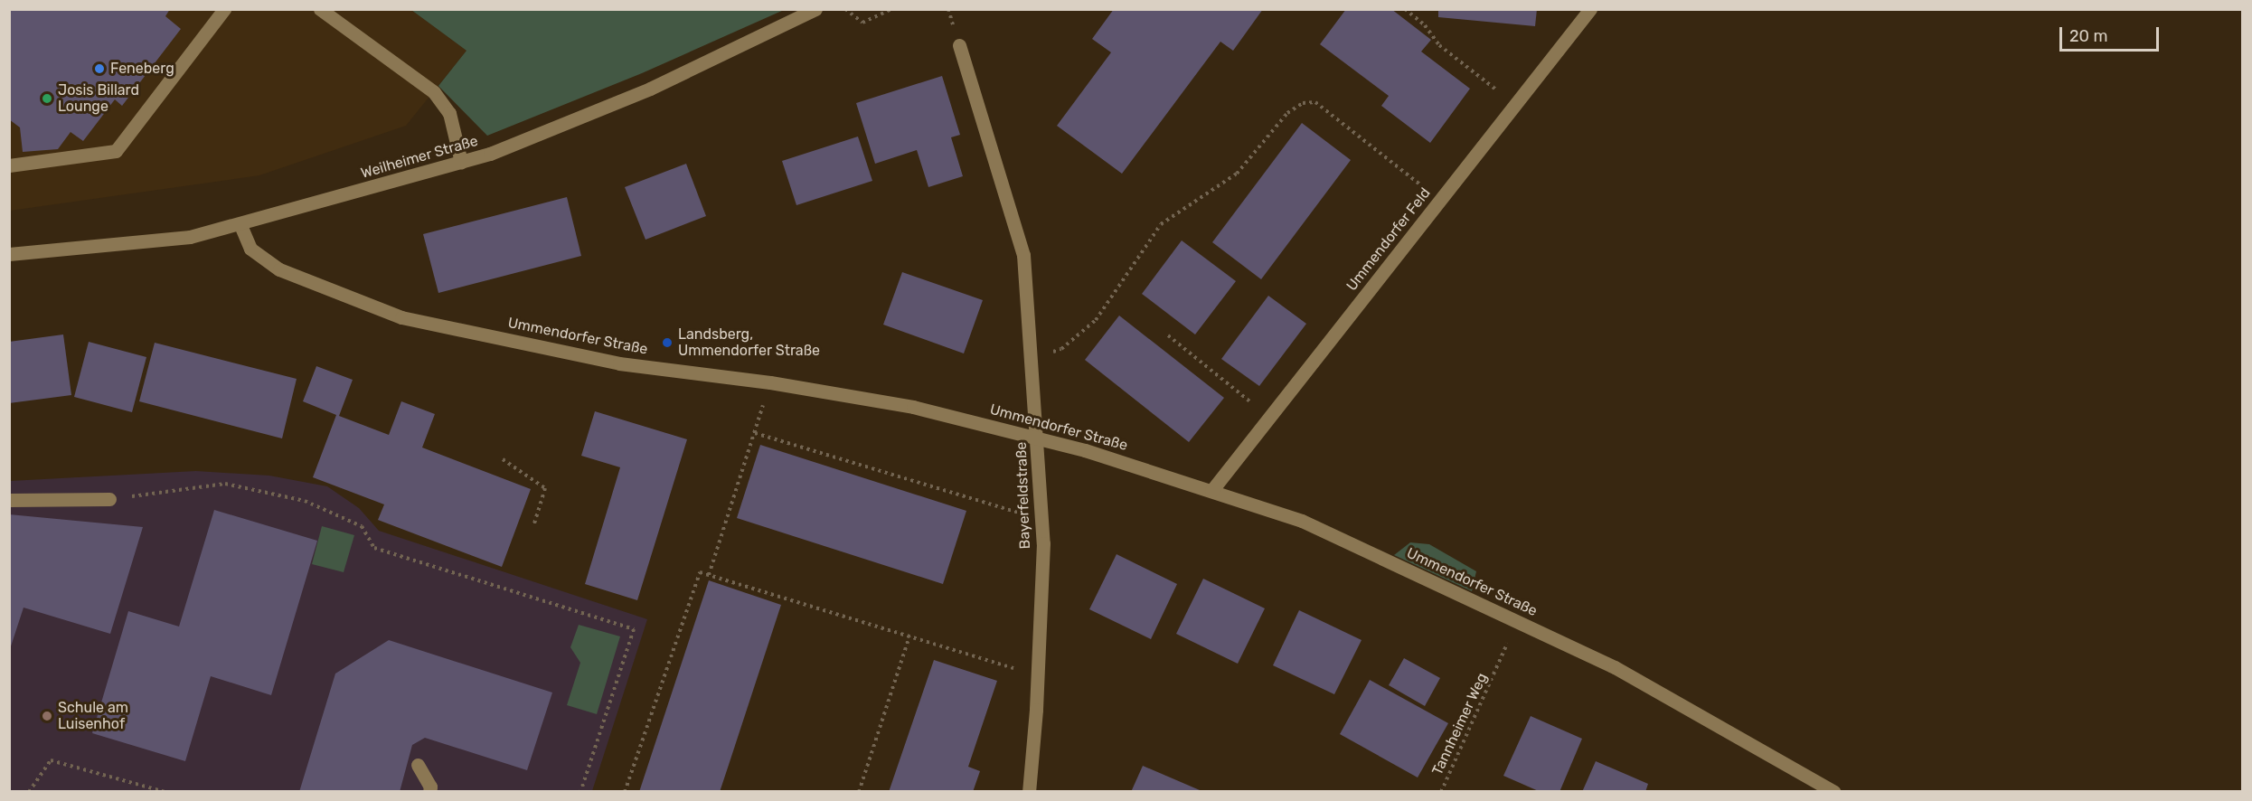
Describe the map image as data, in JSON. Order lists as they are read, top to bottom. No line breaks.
{"streets":{"street":["Weilheimer Straße","Ummendorfer Feld","Ummendorfer Straße","Bayerfeldstraße"],"path":["Tannheimer Weg"]},"crossings":[["Weilheimer Straße","Ummendorfer Straße"],["Ummendorfer Feld","Ummendorfer Straße"],["Ummendorfer Straße","Bayerfeldstraße"]],"places":["Feneberg","Josis Billard Lounge","Landsberg, Ummendorfer Straße","Schule am Luisenhof"],"scale_bar":"20 m"}
